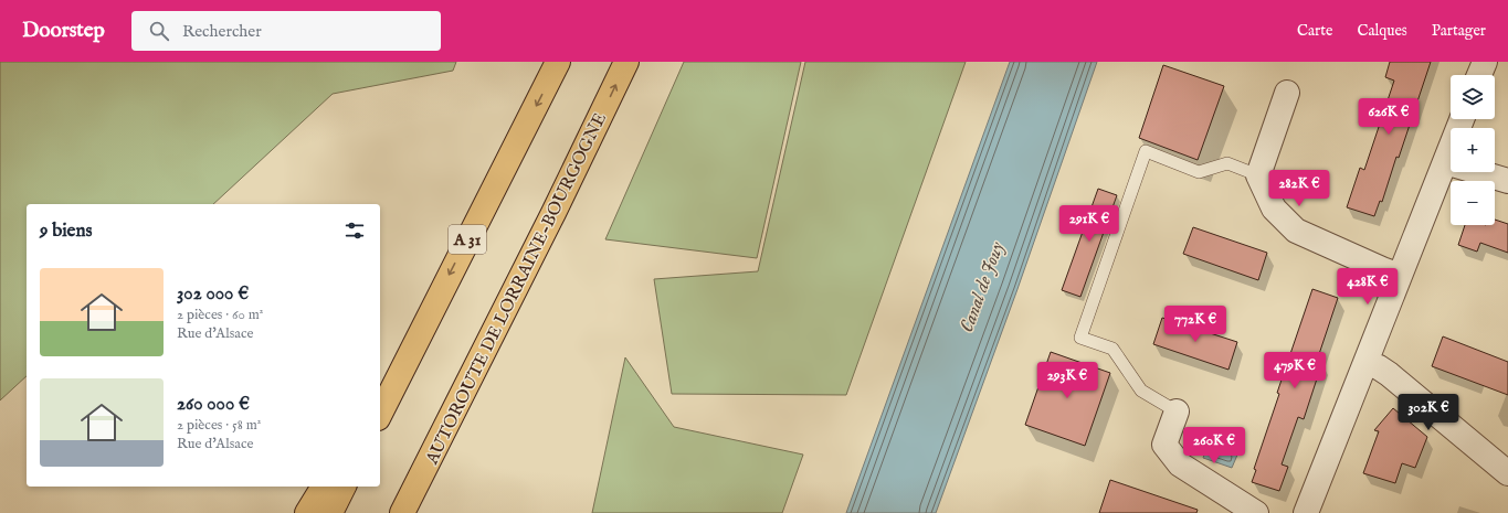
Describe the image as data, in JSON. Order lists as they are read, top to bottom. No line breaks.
{"streets":{"highway":["A 31","AUTOROUTE DE LORRAINE-BOURGOGNE"]},"water":["Canal de Jouy"],"page":{"header":"Doorstep","search":"Rechercher","nav":["Carte","Calques","Partager"],"map_buttons":["+","−"],"price":["626K €","282K €","291K €","428K €","772K €","479K €","293K €","302K €","260K €"],"heading":"9 biens","list":[{"name":"302 000 €","note":"2 pièces · 60 m² · Rue d'Alsace"},{"name":"260 000 €","note":"2 pièces · 58 m² · Rue d'Alsace"}]}}
